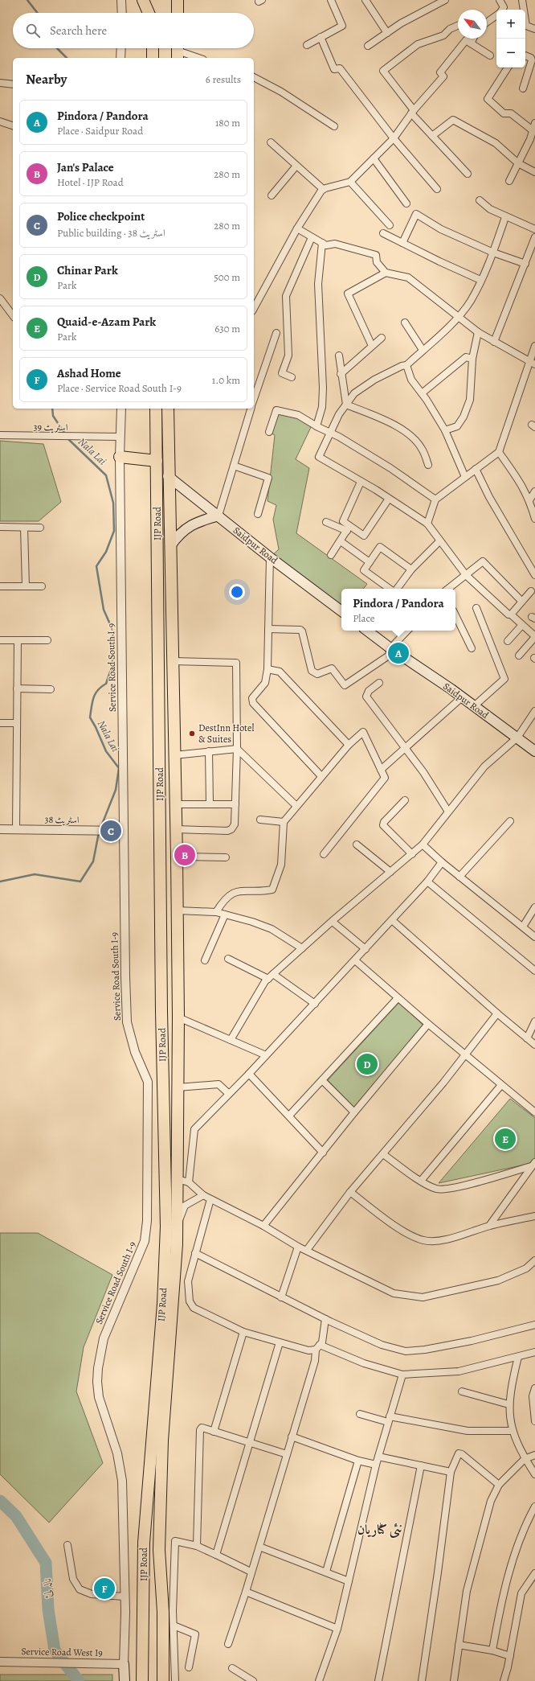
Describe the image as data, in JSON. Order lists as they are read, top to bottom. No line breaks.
{"streets":{"highway":["IJP Road"],"main road":["Saidpur Road"],"street":["اسٹریٹ 39","Service Road South I-9","اسٹریٹ 38","Service Road West I9"]},"crossings":[["اسٹریٹ 39","Service Road South I-9"],["IJP Road","Saidpur Road"],["Service Road South I-9","اسٹریٹ 38"],["Service Road South I-9","Service Road West I9"]],"districts":["نئی کٹاریان"],"water":["Nala Lai","نالہ لئ"],"places":["DestInn Hotel & Suites"],"north":"top left","page":{"map_buttons":["+","−"],"search":"Search here","heading":["Nearby","6 results"],"list":[{"mark":"A","name":"Pindora / Pandora","note":"Place · Saidpur Road","value":"180 m"},{"mark":"B","name":"Jan's Palace","note":"Hotel · IJP Road","value":"280 m"},{"mark":"C","name":"Police checkpoint","note":"Public building · اسٹریٹ 38","value":"280 m"},{"mark":"D","name":"Chinar Park","note":"Park","value":"500 m"},{"mark":"E","name":"Quaid-e-Azam Park","note":"Park","value":"630 m"},{"mark":"F","name":"Ashad Home","note":"Place · Service Road South I-9","value":"1.0 km"}],"popup":["Pindora / Pandora","Place"],"pins":["A","C","B","D","E","F"]}}
